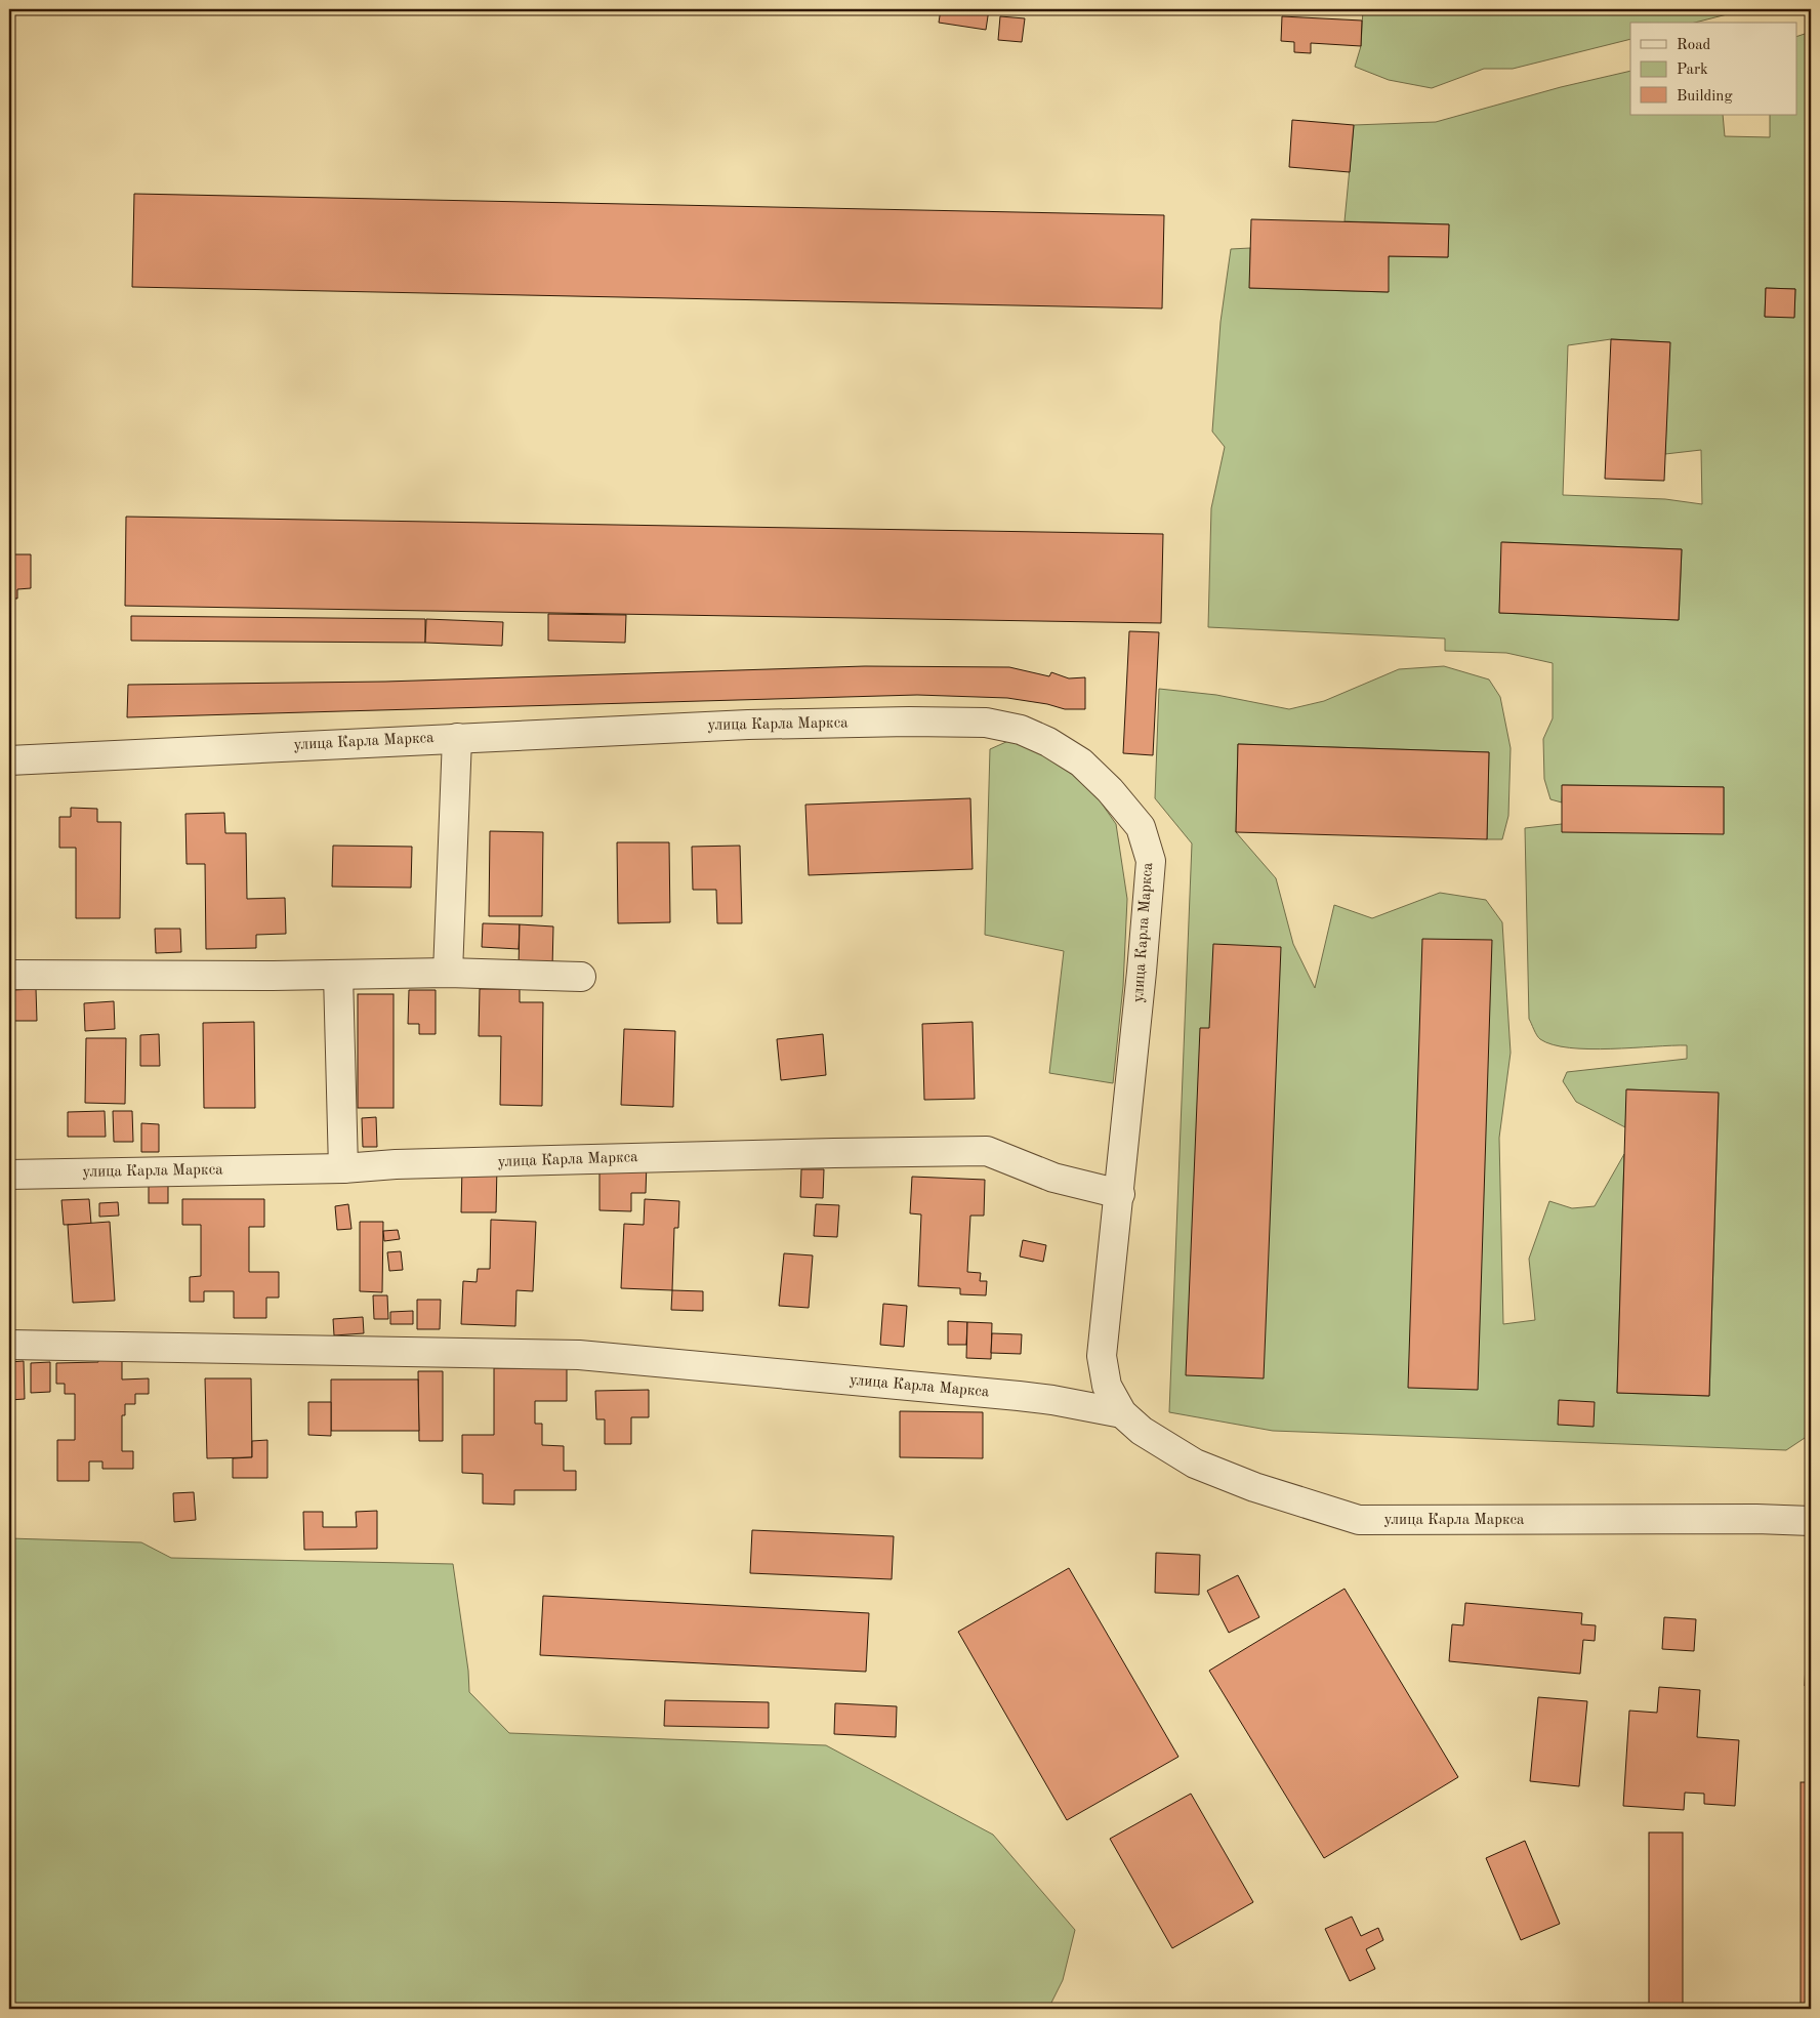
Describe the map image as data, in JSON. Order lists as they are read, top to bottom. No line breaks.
{"streets":{"street":["улица Карла Маркса"]},"legend":["Road","Park","Building"]}
